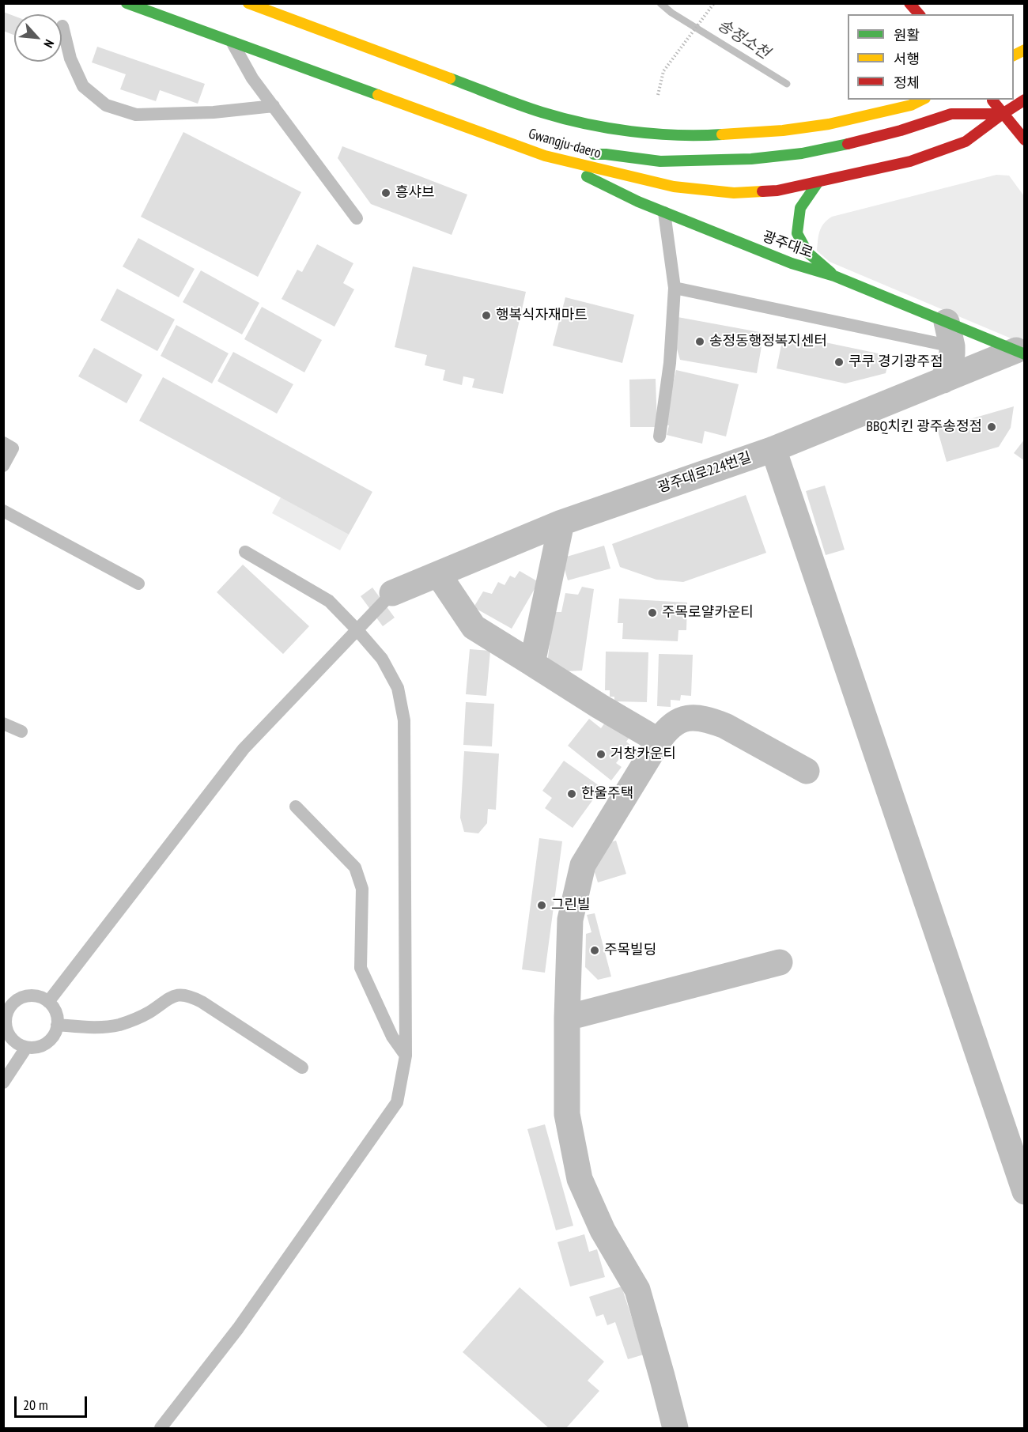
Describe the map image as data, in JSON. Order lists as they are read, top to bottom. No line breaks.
{"streets":{"street":["Gwangju-daero","광주대로","광주대로224번길"]},"crossings":[["Gwangju-daero","광주대로"],["광주대로","광주대로224번길"]],"water":["송정소천"],"places":["흥샤브","행복식자재마트","송정동행정복지센터","쿠쿠 경기광주점","BBQ치킨 광주송정점","주목로얄카운티","거창카운티","한울주택","그린빌","주목빌딩"],"legend":["원활","서행","정체"],"scale_bar":"20 m","north":"bottom right"}
